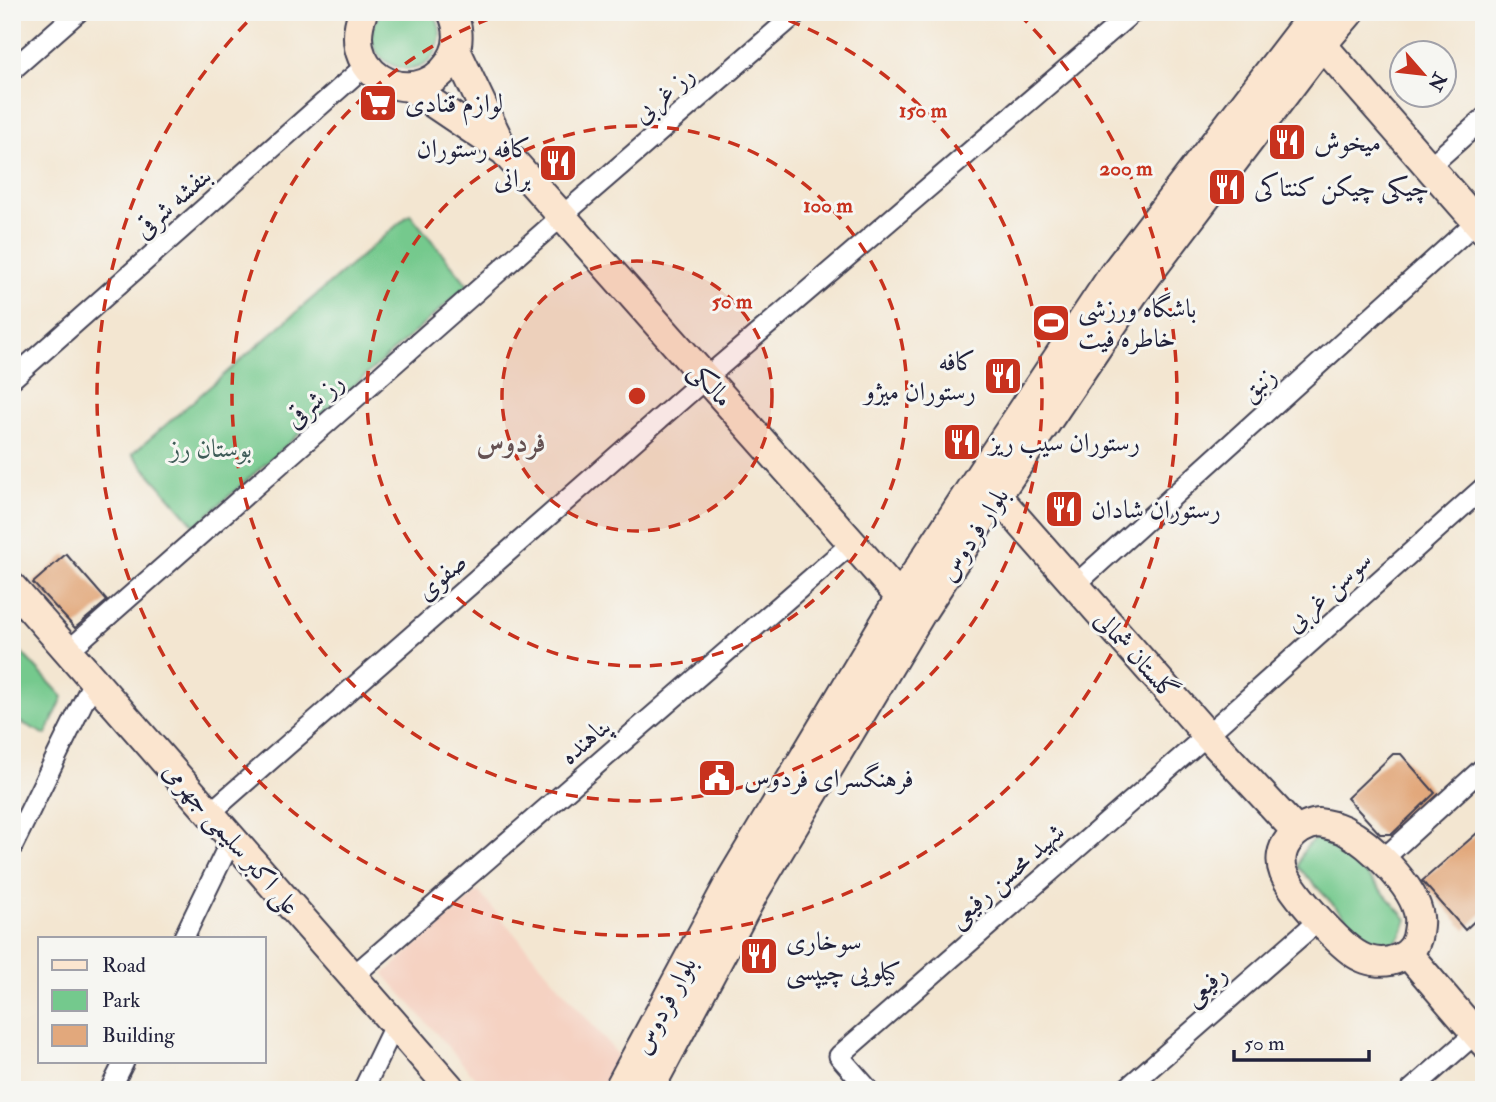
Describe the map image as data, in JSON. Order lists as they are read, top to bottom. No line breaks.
{"streets":{"street":["رز غربی","بنفشه شرقی","مالکی","زنبق","رز شرقی","بلوار فردوس","صفوی","سوسن غربی","گلستان شمالی","پناهنده","علی اکبر سلیمی جهرمی","شهید محسن رفیعی","رفیعی"]},"crossings":[["رز غربی","مالکی"],["رز غربی","رز شرقی"],["بنفشه شرقی","مالکی"],["مالکی","رز شرقی"],["مالکی","بلوار فردوس"],["مالکی","صفوی"],["مالکی","پناهنده"],["زنبق","گلستان شمالی"],["رز شرقی","علی اکبر سلیمی جهرمی"],["بلوار فردوس","گلستان شمالی"],["صفوی","علی اکبر سلیمی جهرمی"],["سوسن غربی","گلستان شمالی"],["سوسن غربی","شهید محسن رفیعی"],["گلستان شمالی","شهید محسن رفیعی"],["پناهنده","علی اکبر سلیمی جهرمی"]],"districts":["فردوس"],"parks":["بوستان رز"],"places":{"supermarket":["لوازم قنادی"],"restaurant":["میخوش","كافه رستوران برانى","چیکی چیکن کنتاکی","کافه رستوران ميژو","رستوران سیب ریز","رستوران شادان","سوخاری كيلويی چيپسی"],"sports":["باشگاه ورزشی خاطره فیت"],"public building":["فرهنگسرای فردوس"]},"legend":["Road","Park","Building"],"scale_bar":"50 m","north":"bottom right","rings":["150 m","200 m","100 m","50 m"]}
